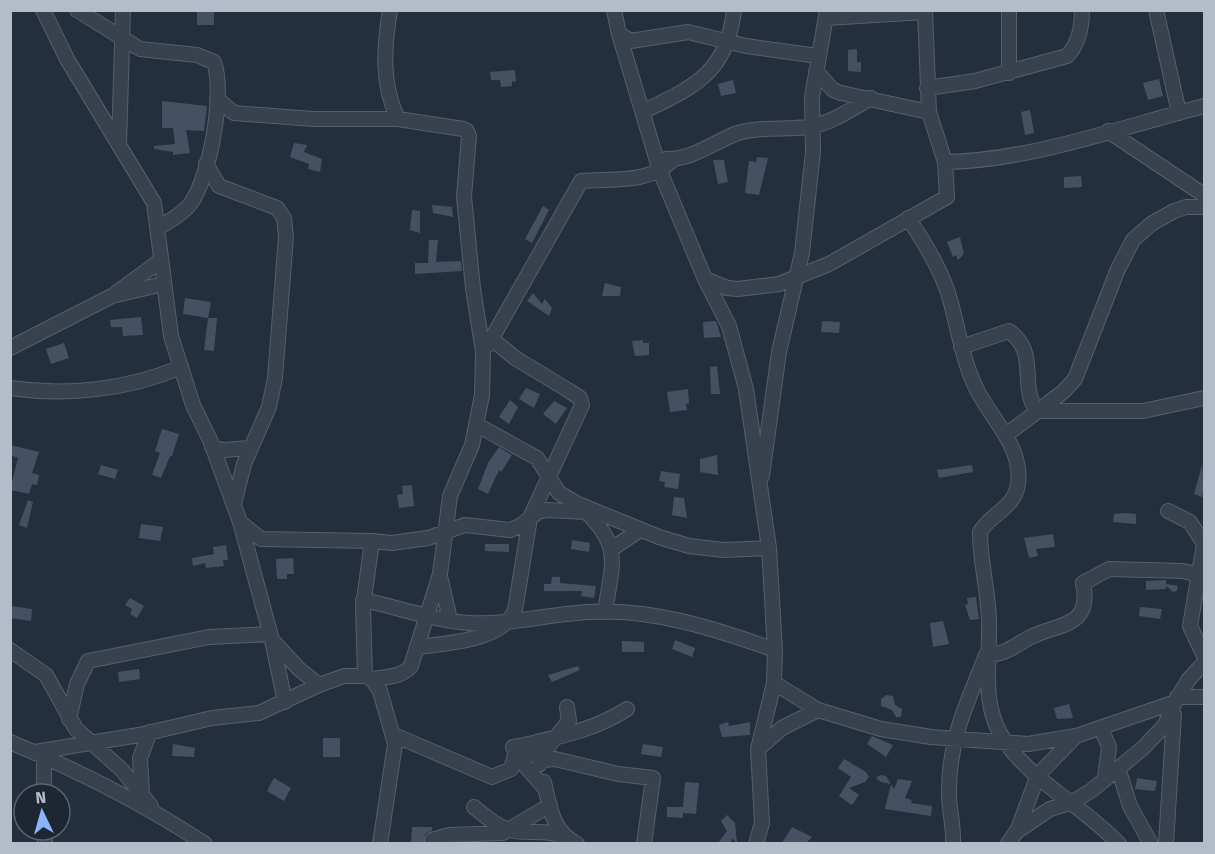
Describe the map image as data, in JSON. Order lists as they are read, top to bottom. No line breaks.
{"north":"top"}
